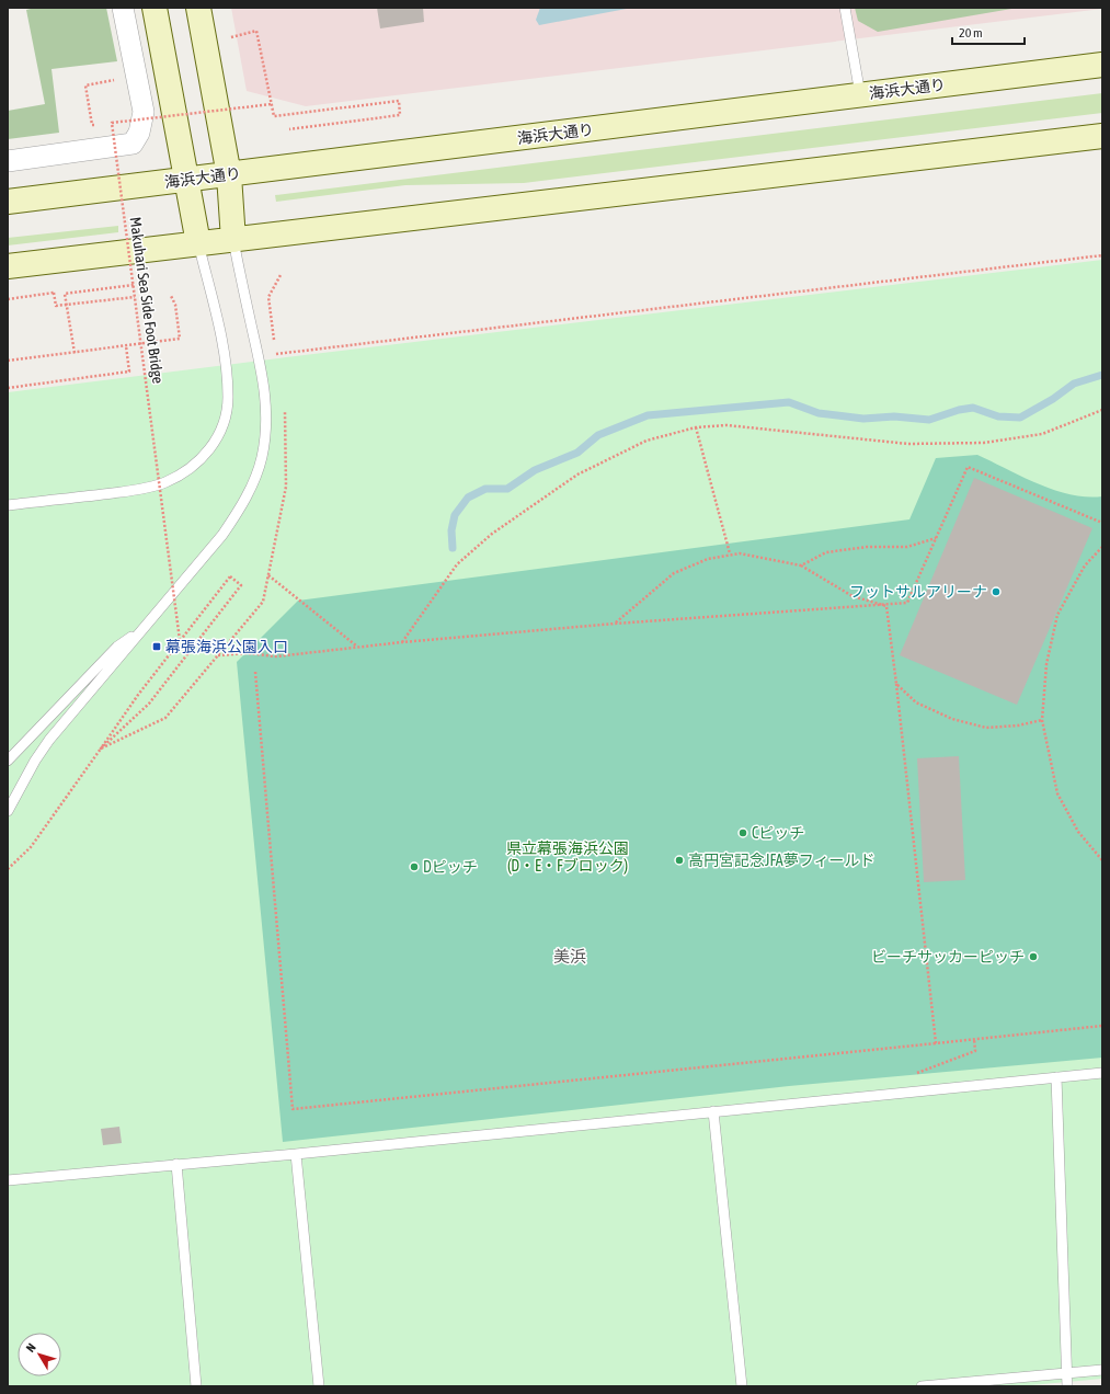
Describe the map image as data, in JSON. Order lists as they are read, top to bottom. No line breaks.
{"streets":{"street":["海浜大通り"],"path":["Makuhari Sea Side Foot Bridge"]},"districts":["美浜"],"parks":["県立幕張海浜公園 (D・E・Fブロック)"],"places":{"other":["フットサルアリーナ","Cピッチ","高円宮記念JFA夢フィールド","Dピッチ","ビーチサッカーピッチ"],"transit":["幕張海浜公園入口"]},"scale_bar":"20 m","north":"top left"}
